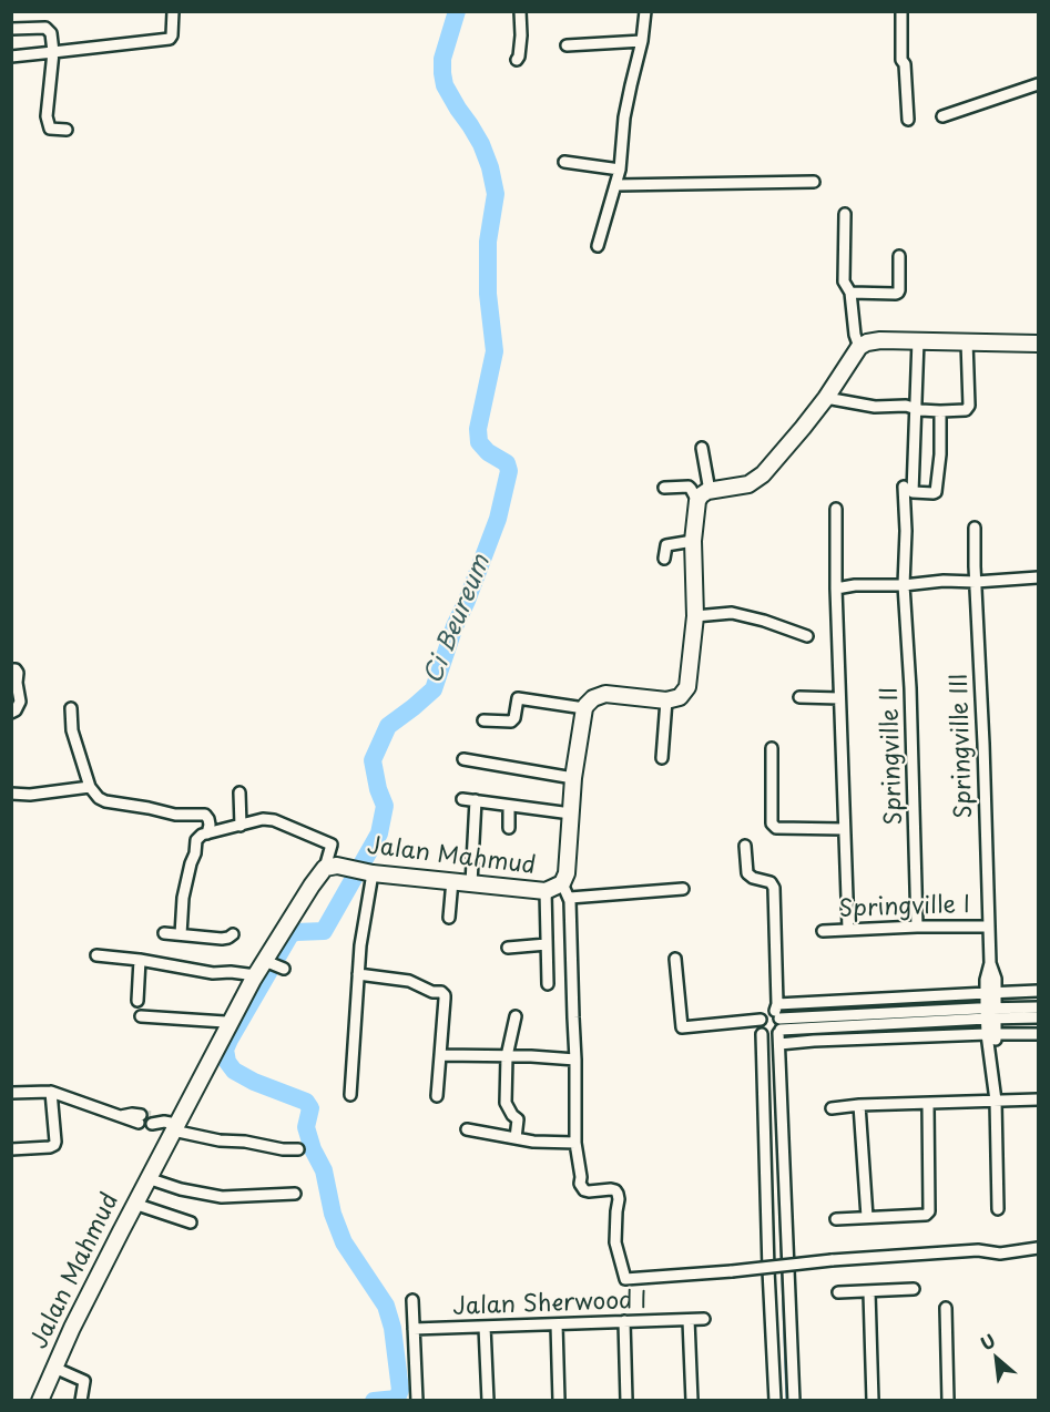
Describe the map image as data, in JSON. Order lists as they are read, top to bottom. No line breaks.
{"streets":{"street":["Springville III","Springville II","Jalan Mahmud","Springville I","Jalan Sherwood I"]},"crossings":[["Springville III","Springville I"],["Springville II","Springville I"]],"water":["Ci Beureum"],"north":"top left"}
